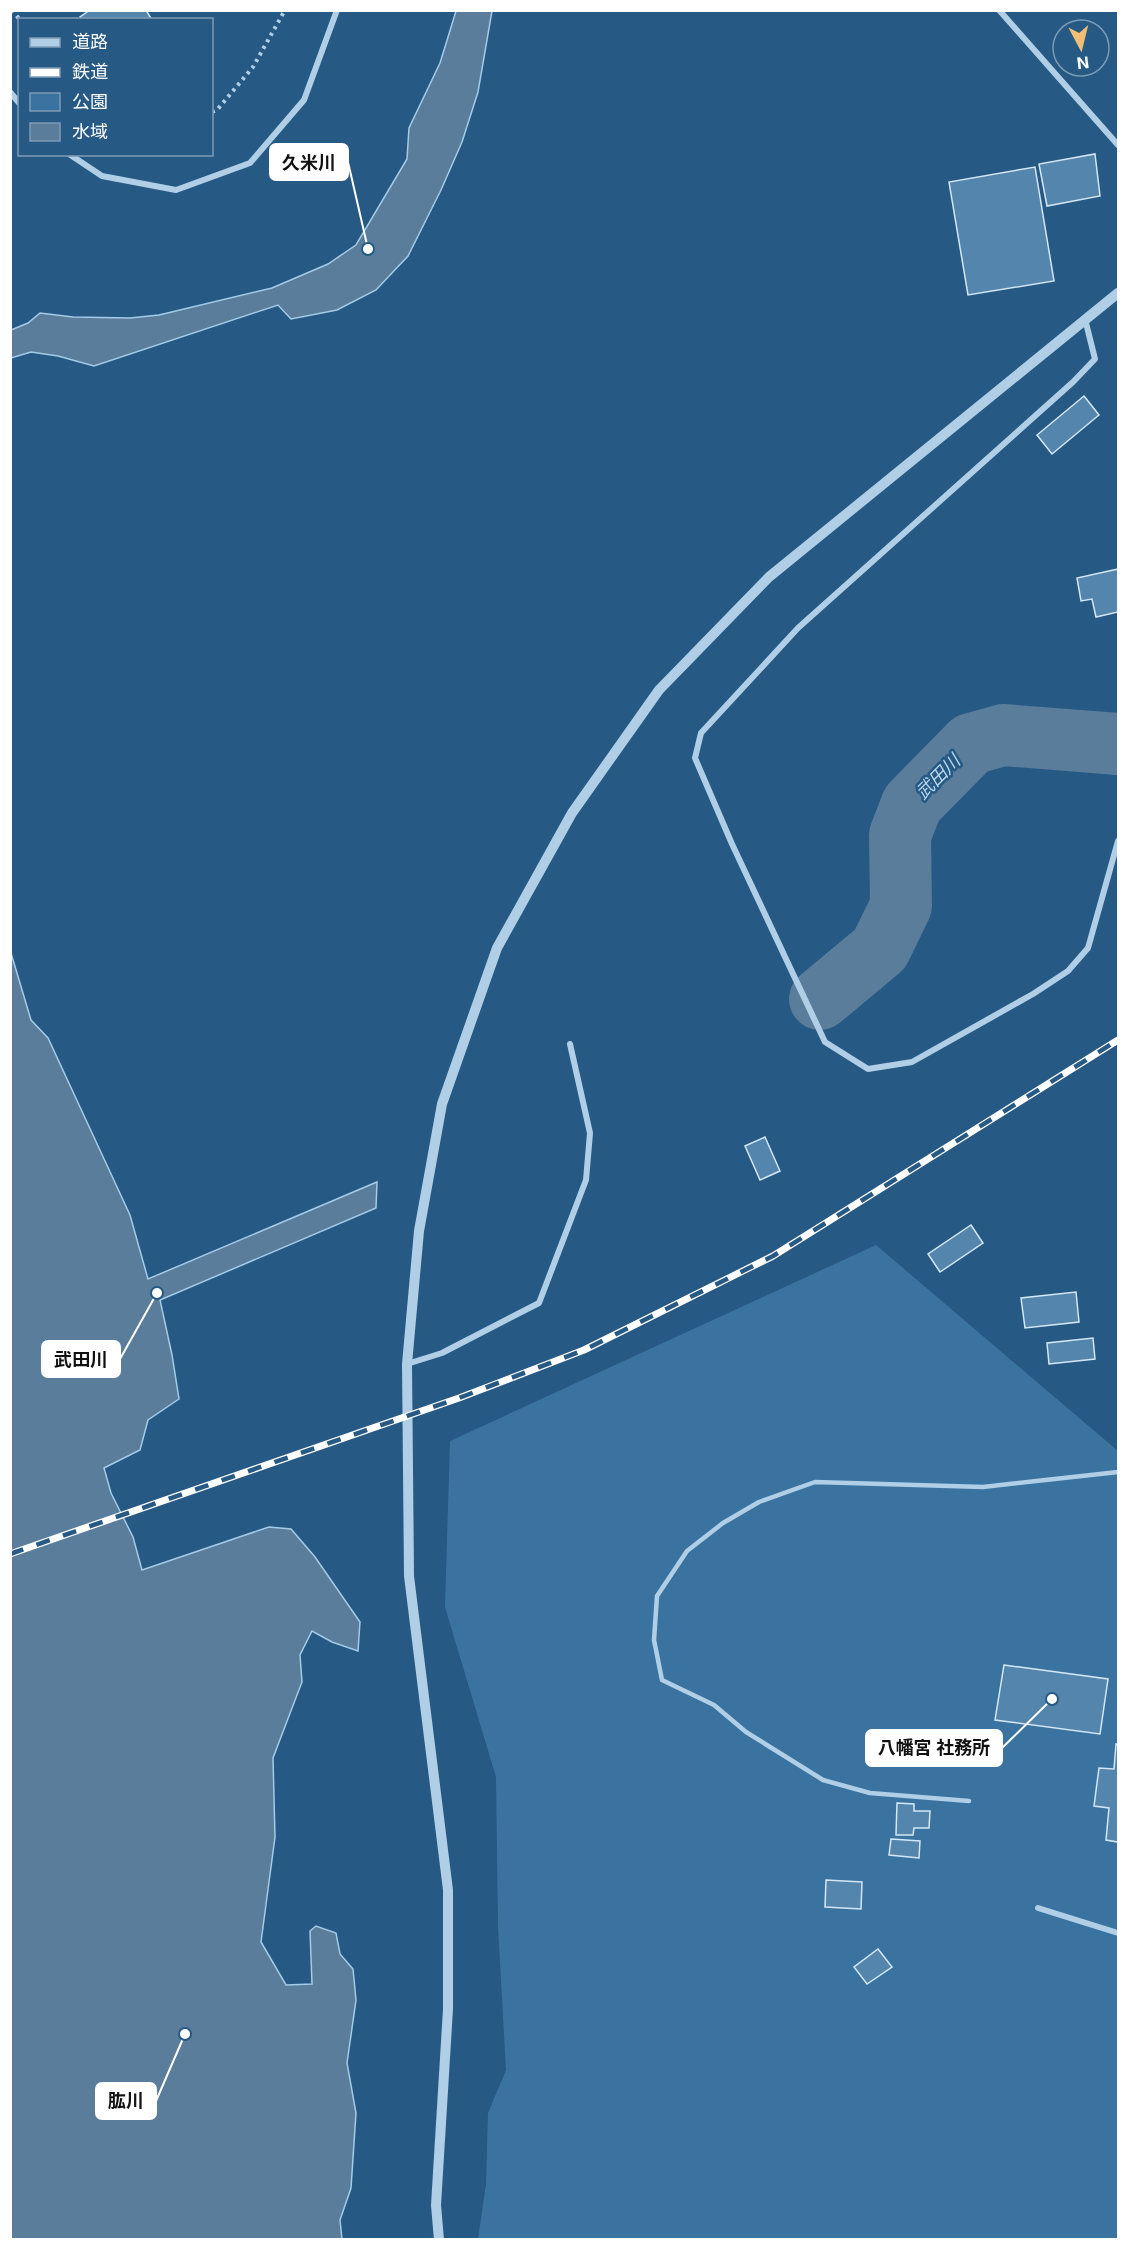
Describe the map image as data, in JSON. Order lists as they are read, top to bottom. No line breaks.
{"water":["武田川"],"places":["久米川","武田川","八幡宮 社務所","肱川"],"legend":["道路","鉄道","公園","水域"],"north":"bottom"}
